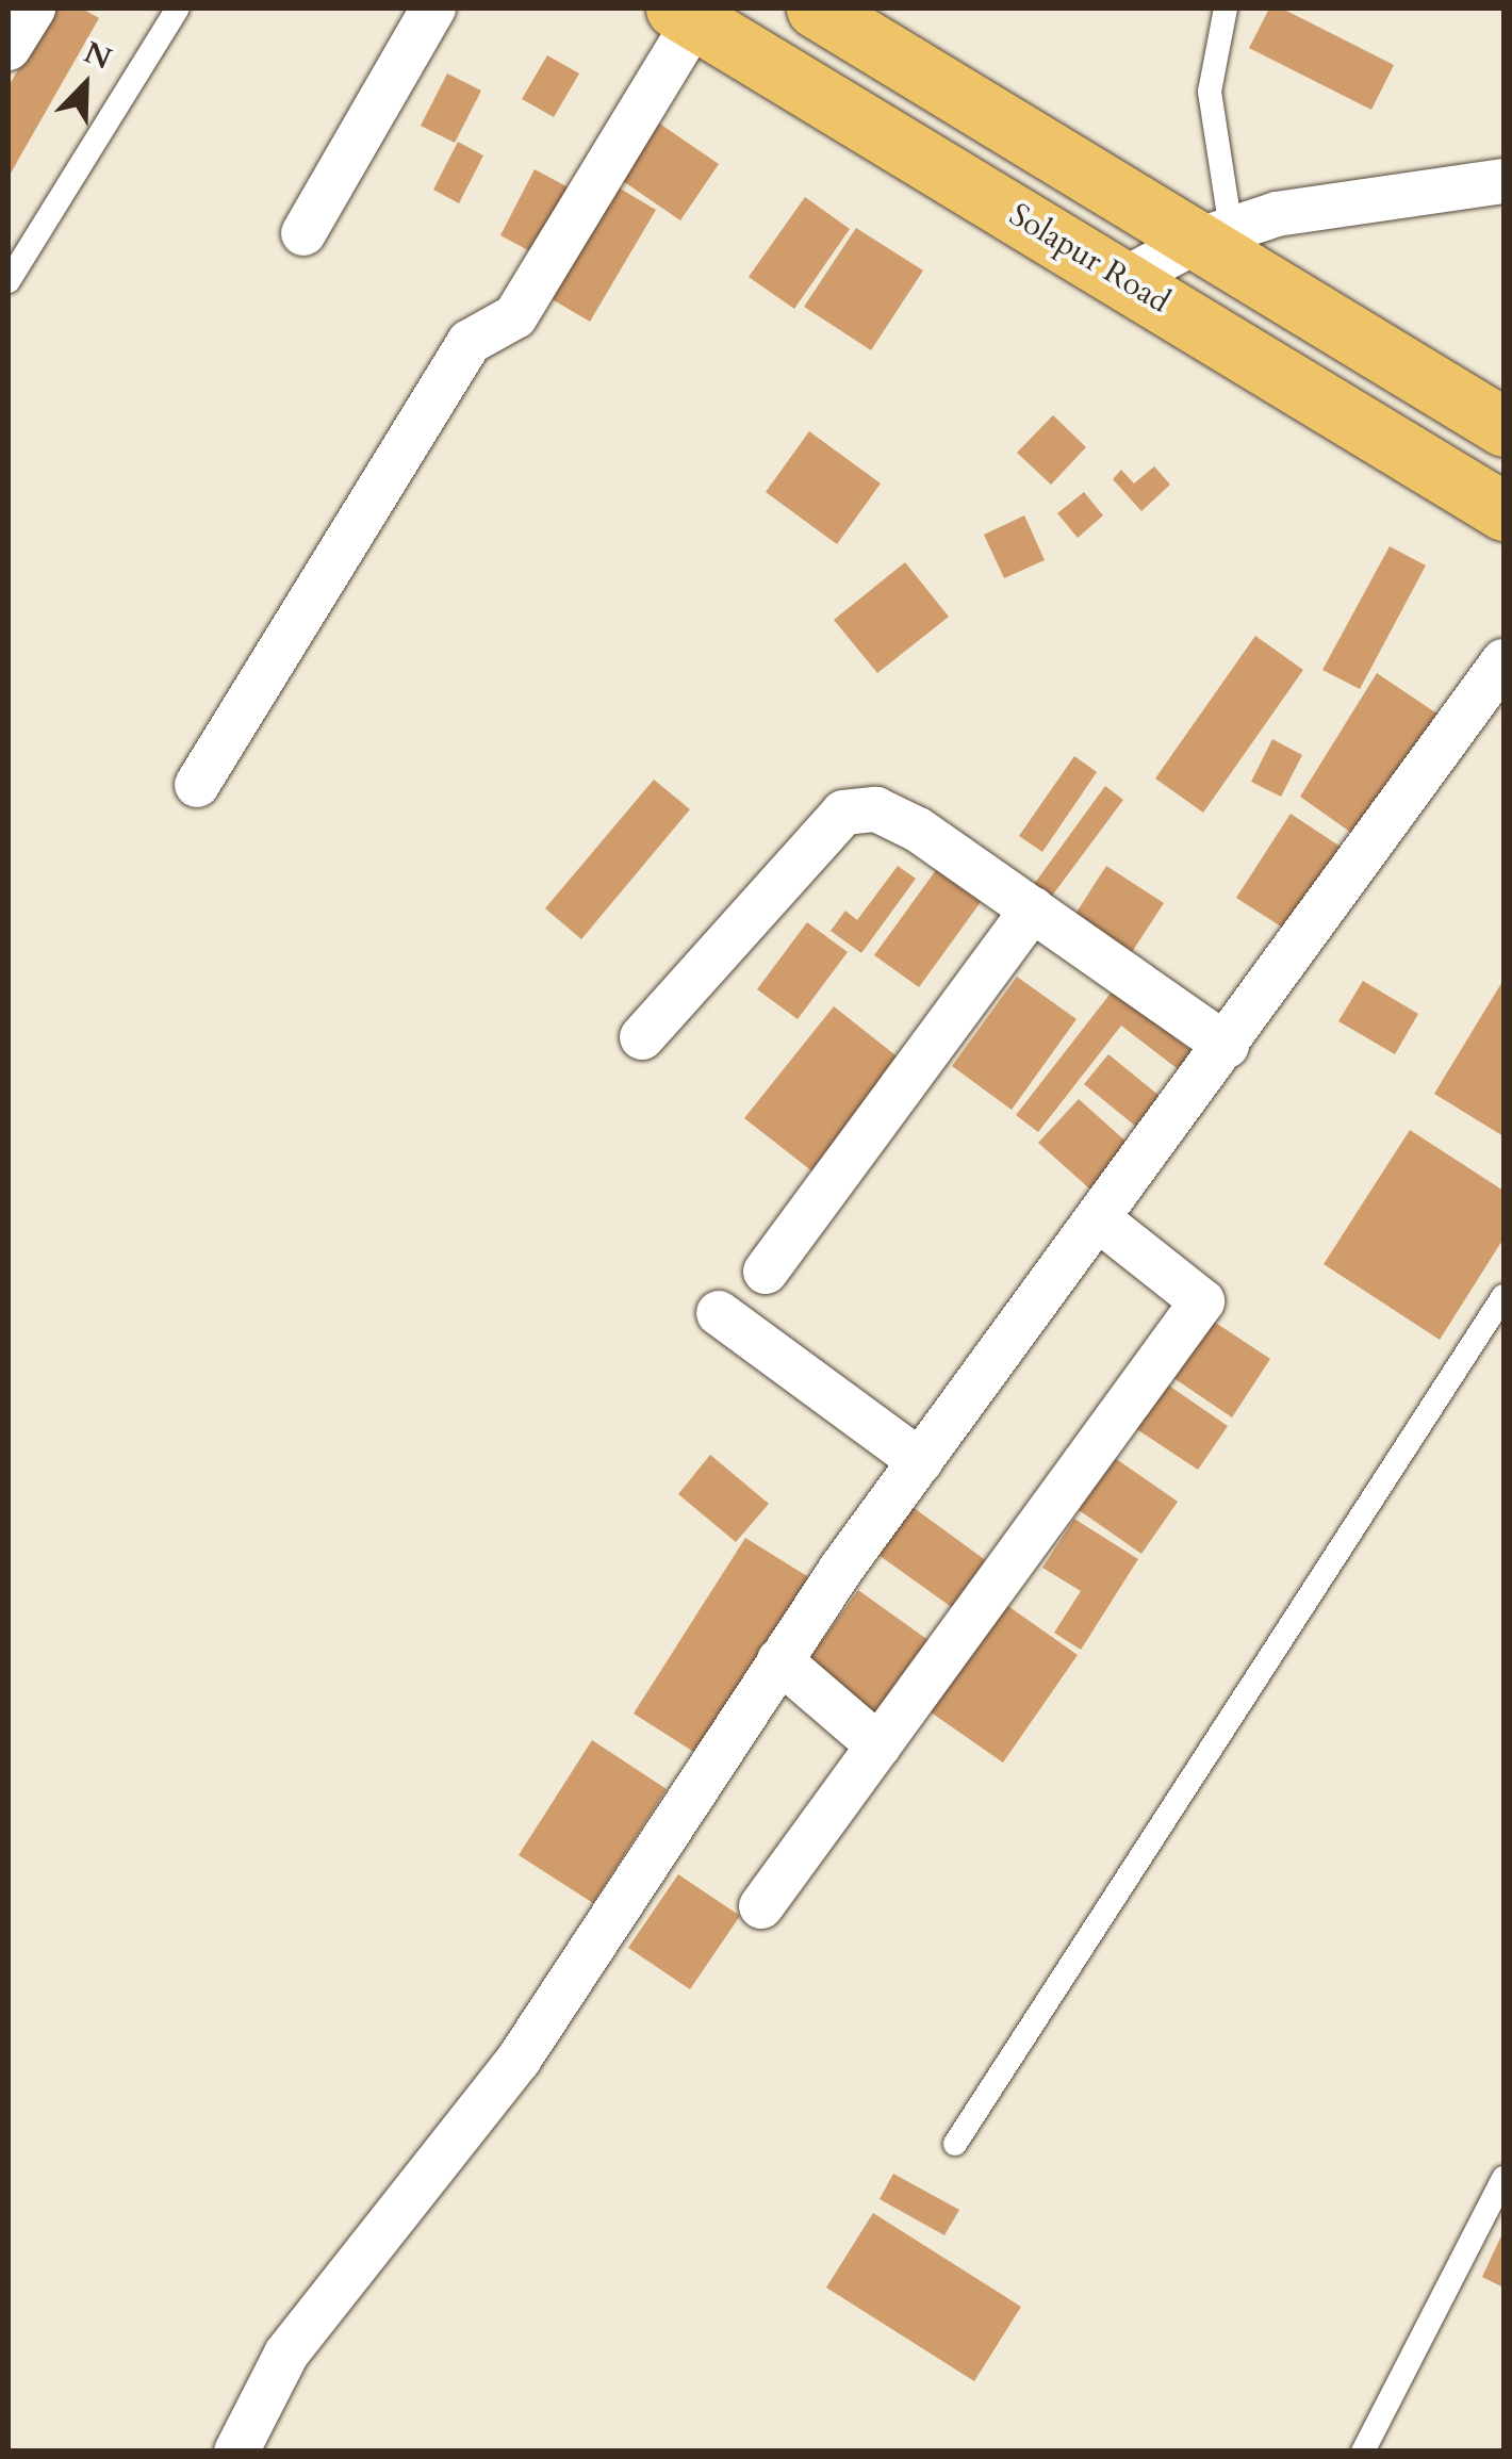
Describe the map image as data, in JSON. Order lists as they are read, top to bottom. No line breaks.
{"streets":{"highway":["Solapur Road"]},"north":"top right"}
